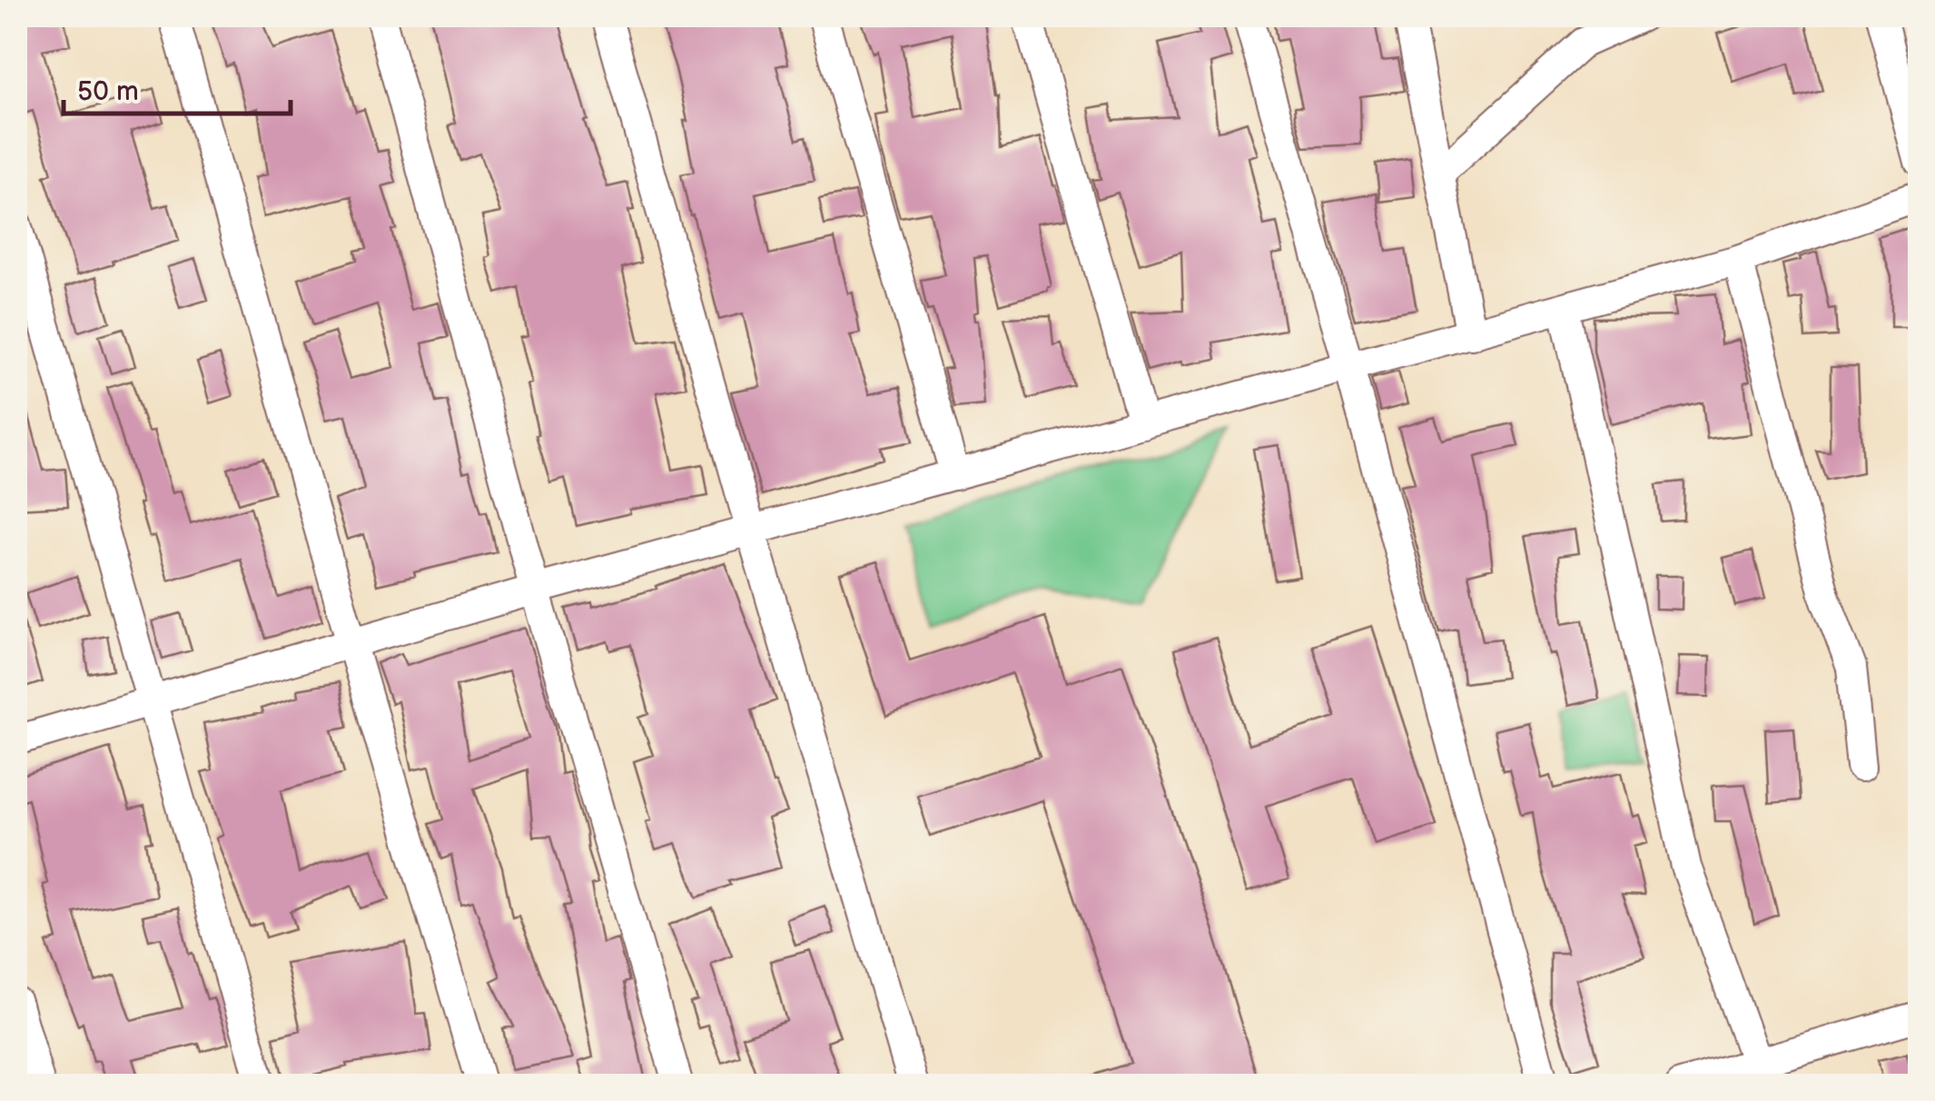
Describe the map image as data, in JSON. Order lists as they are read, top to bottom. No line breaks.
{"scale_bar":"50 m"}
